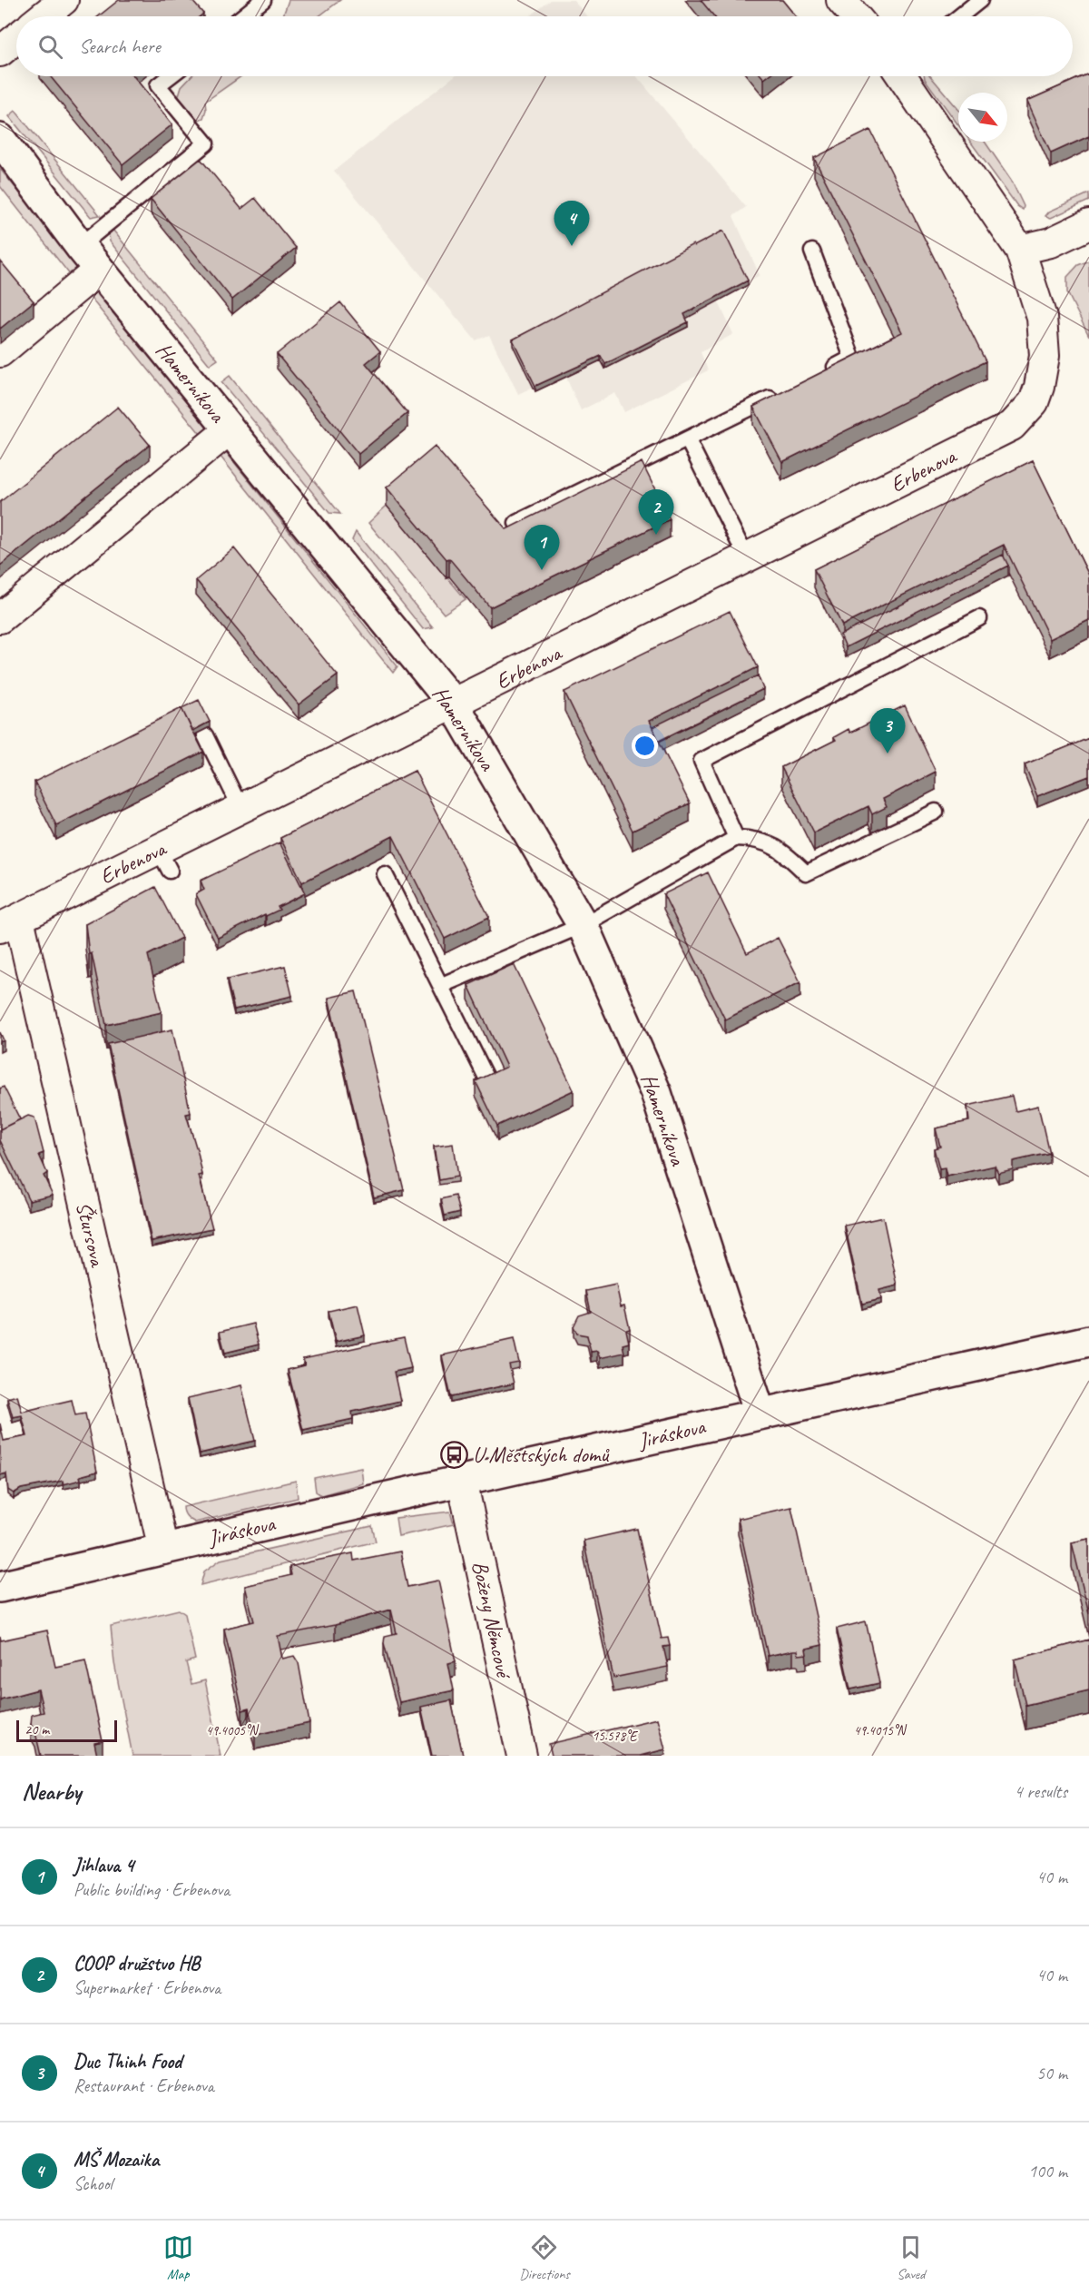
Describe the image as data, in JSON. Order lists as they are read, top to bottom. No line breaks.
{"streets":{"street":["Hamerníkova","Erbenova","Štursova","Jiráskova","Boženy Němcové"]},"crossings":[["Hamerníkova","Erbenova"],["Hamerníkova","Jiráskova"],["Erbenova","Štursova"],["Štursova","Jiráskova"],["Jiráskova","Boženy Němcové"]],"places":{"bus stop":["U Městských domů"]},"scale_bar":"20 m","north":"bottom right","page":{"search":"Search here","pins":["4","2","1","3"],"scale":"20 m","heading":["Nearby","4 results"],"list":[{"mark":"1","name":"Jihlava 4","note":"Public building · Erbenova","value":"40 m"},{"mark":"2","name":"COOP družstvo HB","note":"Supermarket · Erbenova","value":"40 m"},{"mark":"3","name":"Duc Thinh Food","note":"Restaurant · Erbenova","value":"50 m"},{"mark":"4","name":"MŠ Mozaika","note":"School","value":"100 m"}],"nav":["Map","Directions","Saved"]},"coordinates":["49.4005°N","49.4015°N","15.578°E"]}
